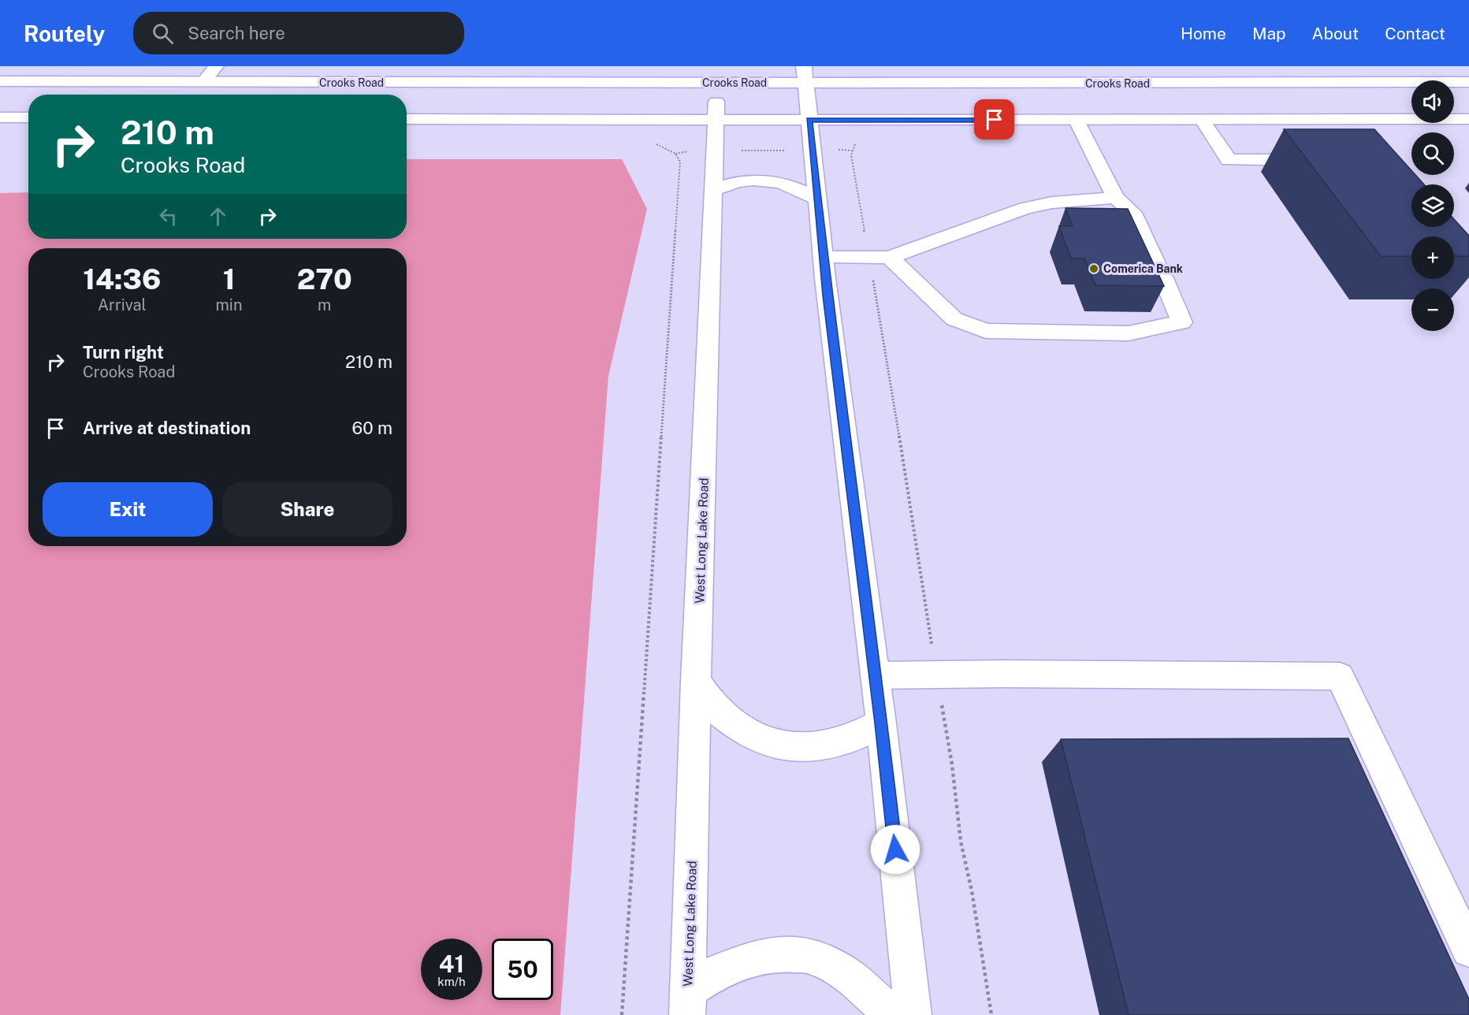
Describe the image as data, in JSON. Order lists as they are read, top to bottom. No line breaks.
{"streets":{"main road":["Crooks Road","West Long Lake Road"]},"crossings":[["Crooks Road","West Long Lake Road"]],"places":["Comerica Bank"],"page":{"header":"Routely","search":"Search here","nav":["Home","Map","About","Contact"],"map_buttons":["+","−"],"turn":["210 m","Crooks Road"],"eta":["14:36","Arrival","1","min","270","m"],"list":[{"name":"Turn right","note":"Crooks Road","value":"210 m"},{"name":"Arrive at destination","value":"60 m"}],"buttons":["Exit","Share"],"speed":"41 km/h","limit":"50"}}
